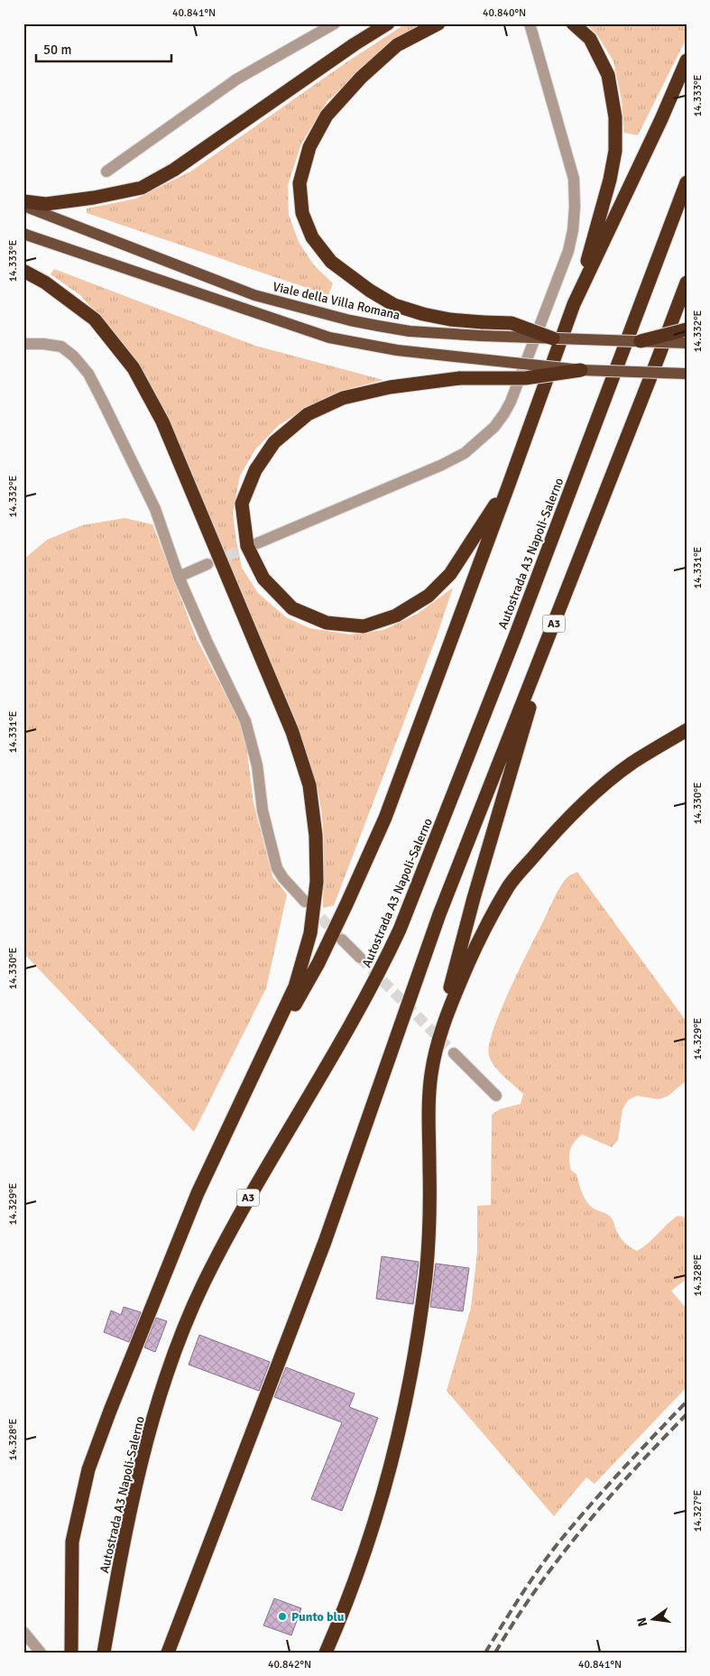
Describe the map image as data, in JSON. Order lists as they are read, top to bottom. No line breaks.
{"streets":{"highway":["Autostrada A3 Napoli-Salerno","A3"],"main road":["Viale della Villa Romana"]},"places":["Punto blu"],"scale_bar":"50 m","north":"left","coordinates":["40.841°N","40.840°N","14.333°E","14.332°E","14.331°E","14.330°E","14.329°E","14.328°E","14.327°E","40.842°N"]}
